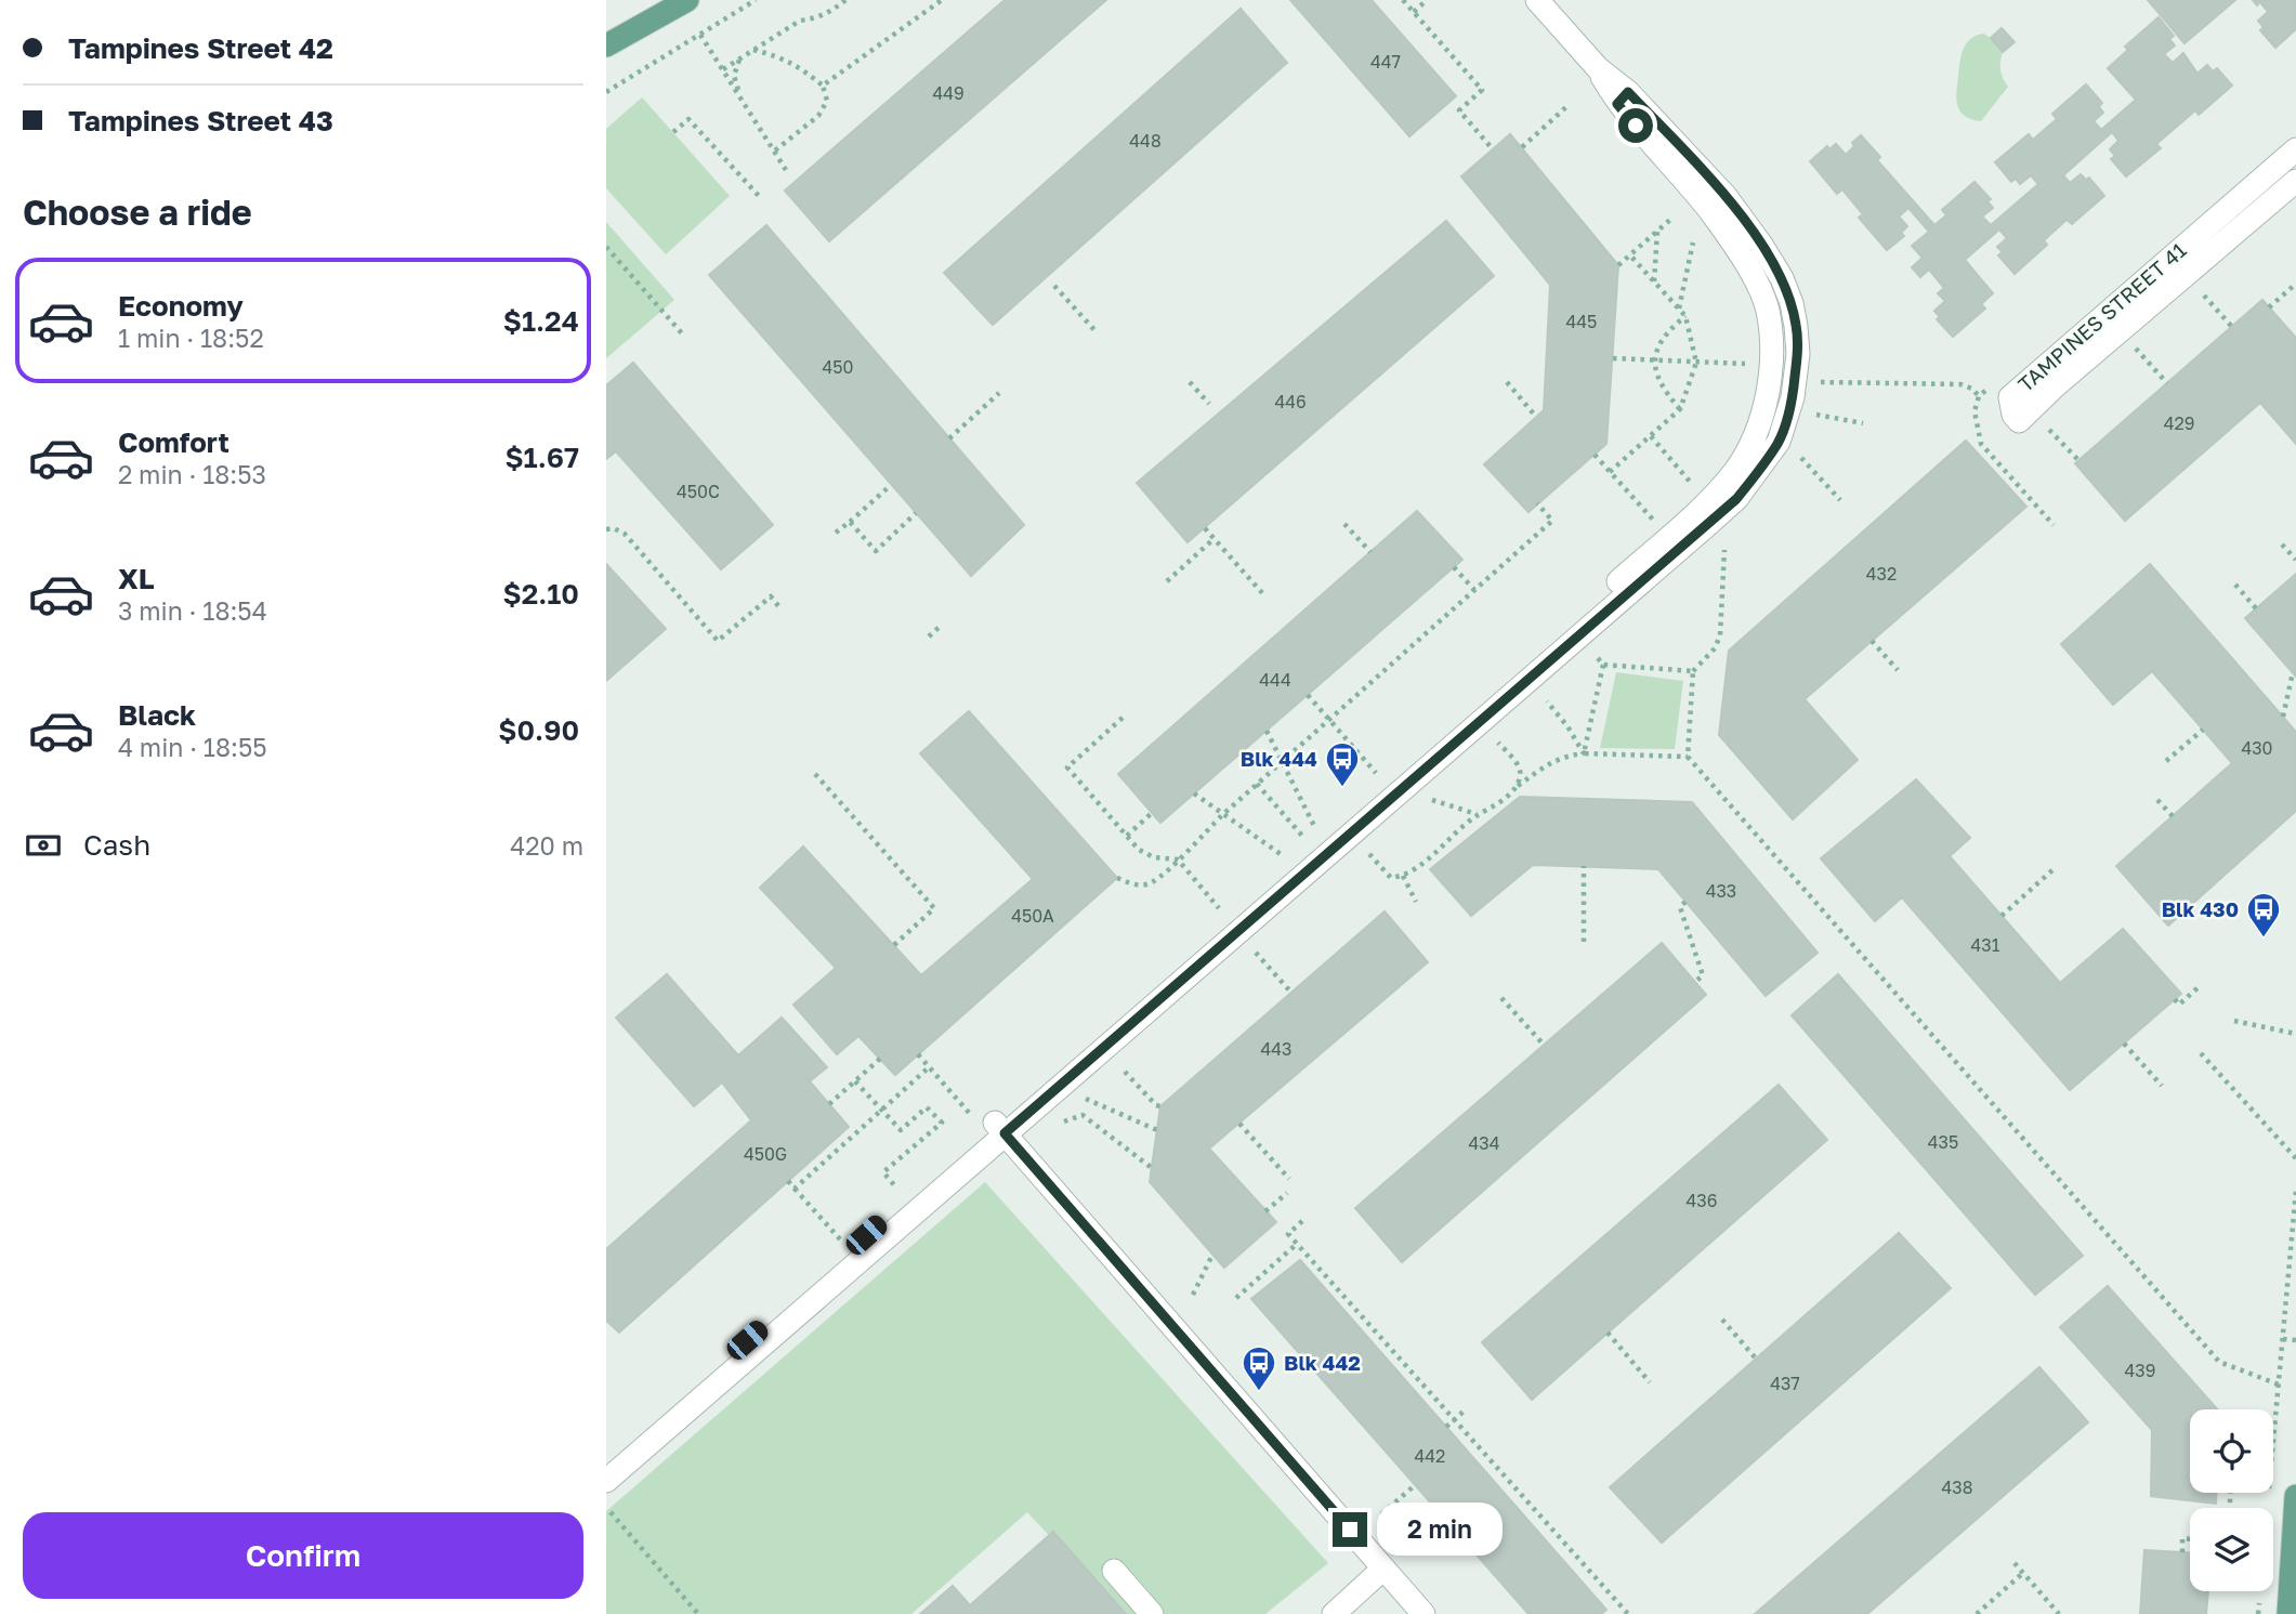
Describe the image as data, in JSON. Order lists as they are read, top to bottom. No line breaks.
{"streets":{"street":["TAMPINES STREET 41"]},"places":{"bus stop":["Blk 444","Blk 430","Blk 442"]},"house_numbers":["447","449","448","445","450","446","429","450C","432","444","430","433","450A","431","443","435","434","450G","436","439","437","442","438"],"page":{"banner":["Tampines Street 42","Tampines Street 43"],"heading":"Choose a ride","list":[{"name":"Economy","note":"1 min · 18:52","value":"$1.24"},{"name":"Comfort","note":"2 min · 18:53","value":"$1.67"},{"name":"XL","note":"3 min · 18:54","value":"$2.10"},{"name":"Black","note":"4 min · 18:55","value":"$0.90"}],"pay":["Cash","420 m"],"buttons":"Confirm","bubble":"2 min"}}
